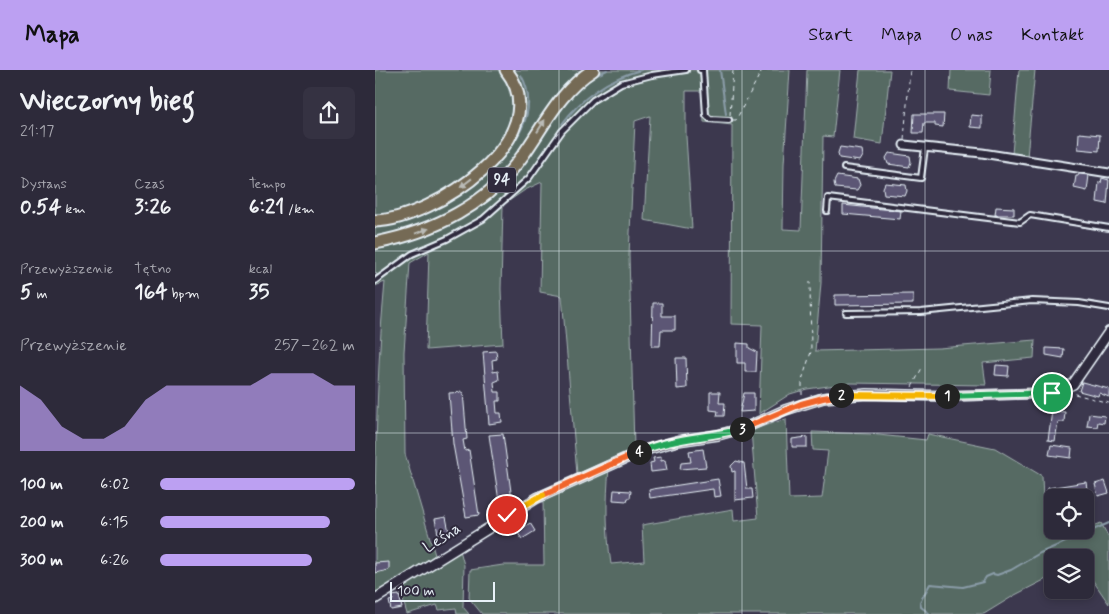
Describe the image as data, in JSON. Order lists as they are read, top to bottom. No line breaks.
{"streets":{"highway":["94"],"street":["Leśna"]},"scale_bar":"100 m","page":{"header":"Mapa","nav":["Start","Mapa","O nas","Kontakt"],"heading":["Wieczorny bieg","21:17"],"stats":[["Dystans","0.54 km"],["Czas","3:26"],["Tempo","6:21 /km"],["Przewyższenie","5 m"],["Tętno","164 bpm"],["kcal","35"]],"chart":["Przewyższenie","257–262 m"],"pins":["2","1","3","4"],"list":[{"name":"100 m","note":"6:02"},{"name":"200 m","note":"6:15"},{"name":"300 m","note":"6:26"}],"scale":"100 m"}}
